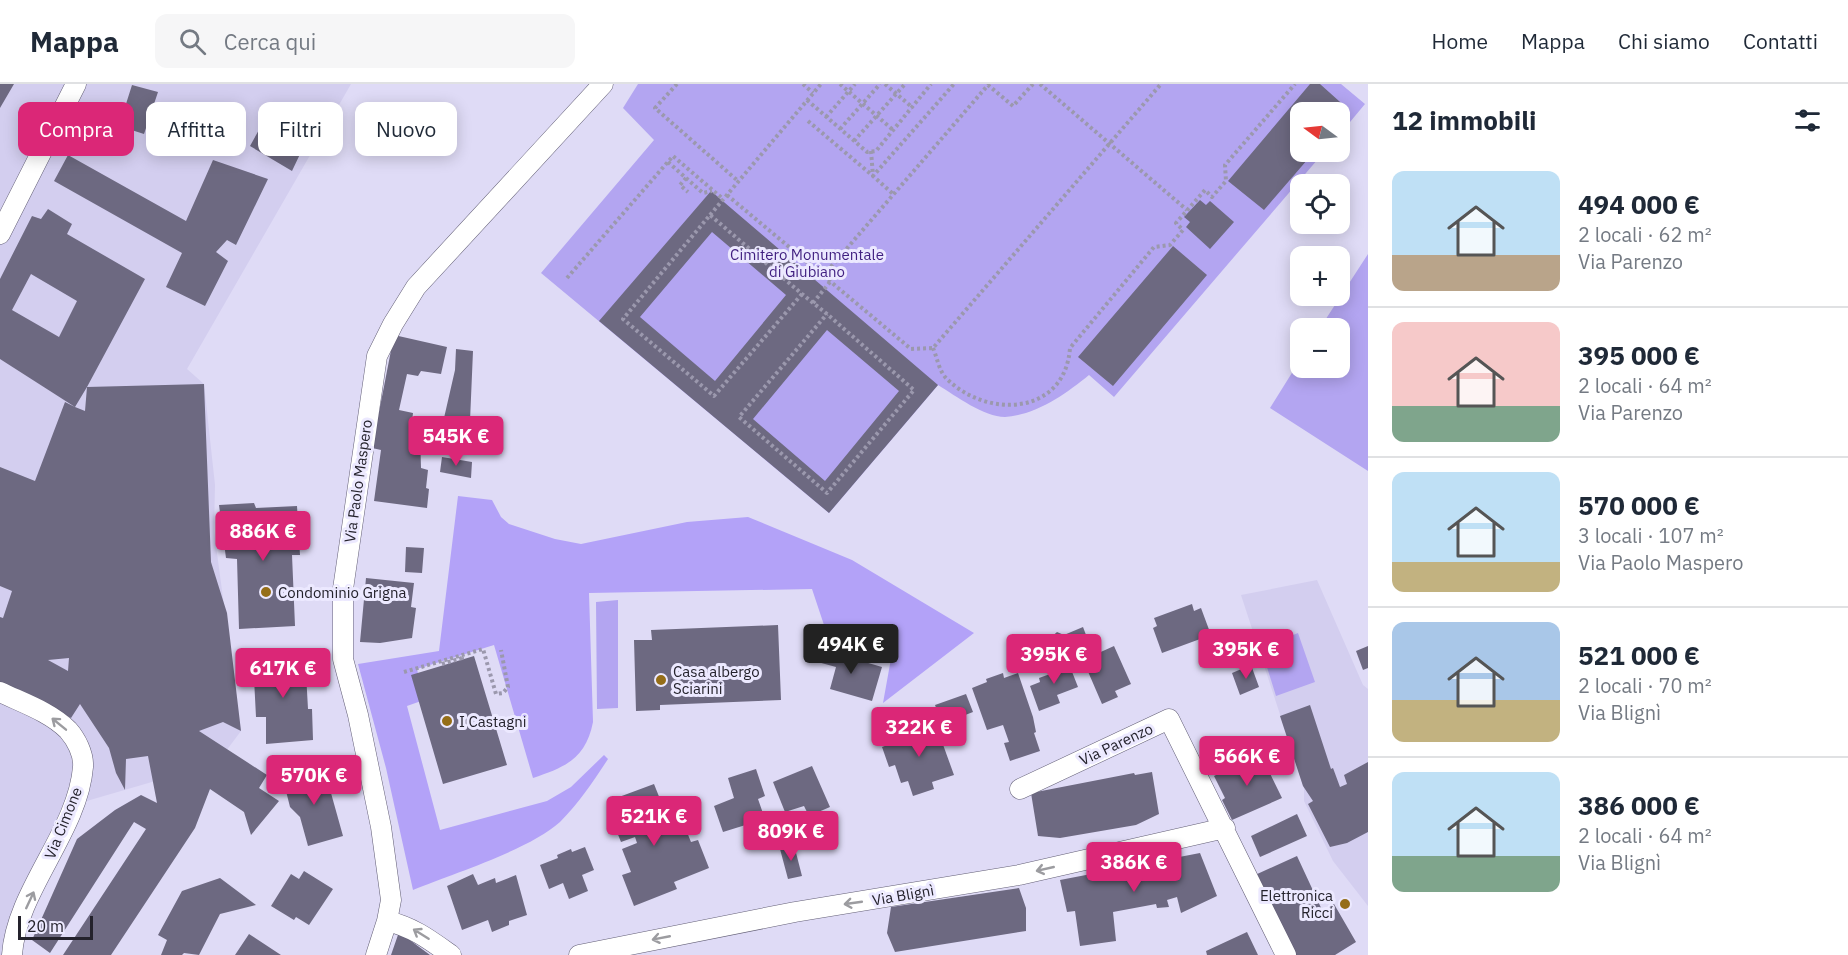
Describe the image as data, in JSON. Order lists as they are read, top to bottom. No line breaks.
{"streets":{"street":["Via Paolo Maspero","Via Parenzo","Via Cimone","Via Blignì"]},"crossings":[["Via Parenzo","Via Blignì"]],"one_way":["Via Cimone","Via Blignì"],"parks":["Cimitero Monumentale di Giubiano"],"places":["Condominio Grigna","Casa albergo Sciarini","I Castagni","Elettronica Ricci"],"scale_bar":"20 m","north":"left","page":{"header":"Mappa","search":"Cerca qui","nav":["Home","Mappa","Chi siamo","Contatti"],"heading":"12 immobili","map_buttons":["+","−"],"chip":["Compra","Affitta","Filtri","Nuovo"],"list":[{"name":"494 000 €","note":"2 locali · 62 m² · Via Parenzo"},{"name":"395 000 €","note":"2 locali · 64 m² · Via Parenzo"},{"name":"570 000 €","note":"3 locali · 107 m² · Via Paolo Maspero"},{"name":"521 000 €","note":"2 locali · 70 m² · Via Blignì"},{"name":"386 000 €","note":"2 locali · 64 m² · Via Blignì"}],"price":["545K €","886K €","494K €","395K €","395K €","617K €","322K €","566K €","570K €","521K €","809K €","386K €"],"scale":"20 m"}}
